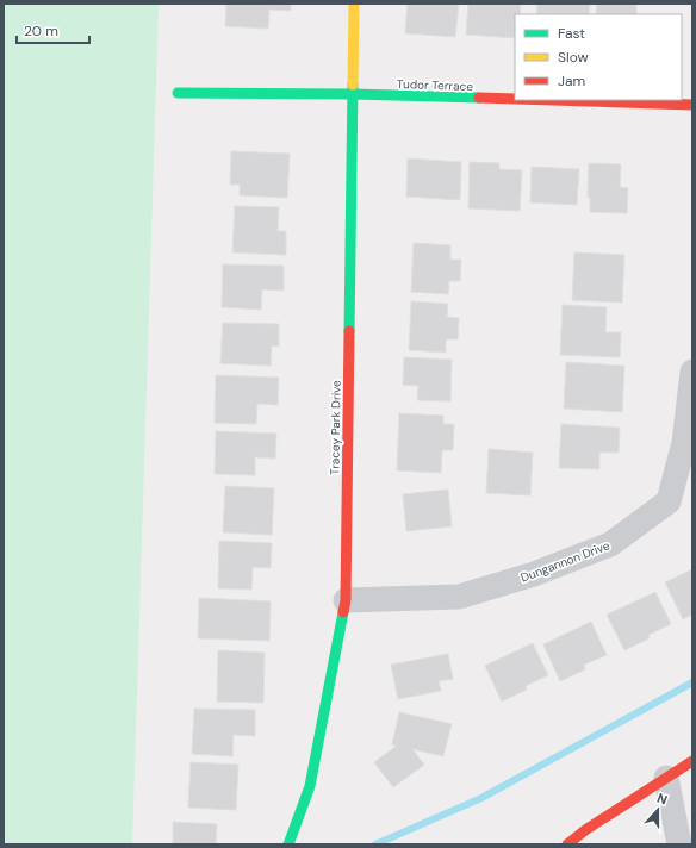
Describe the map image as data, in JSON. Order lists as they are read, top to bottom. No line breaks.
{"streets":{"street":["Tudor Terrace","Tracey Park Drive","Dungannon Drive"]},"crossings":[["Tudor Terrace","Tracey Park Drive"],["Tracey Park Drive","Dungannon Drive"]],"legend":["Fast","Slow","Jam"],"scale_bar":"20 m","north":"top"}
